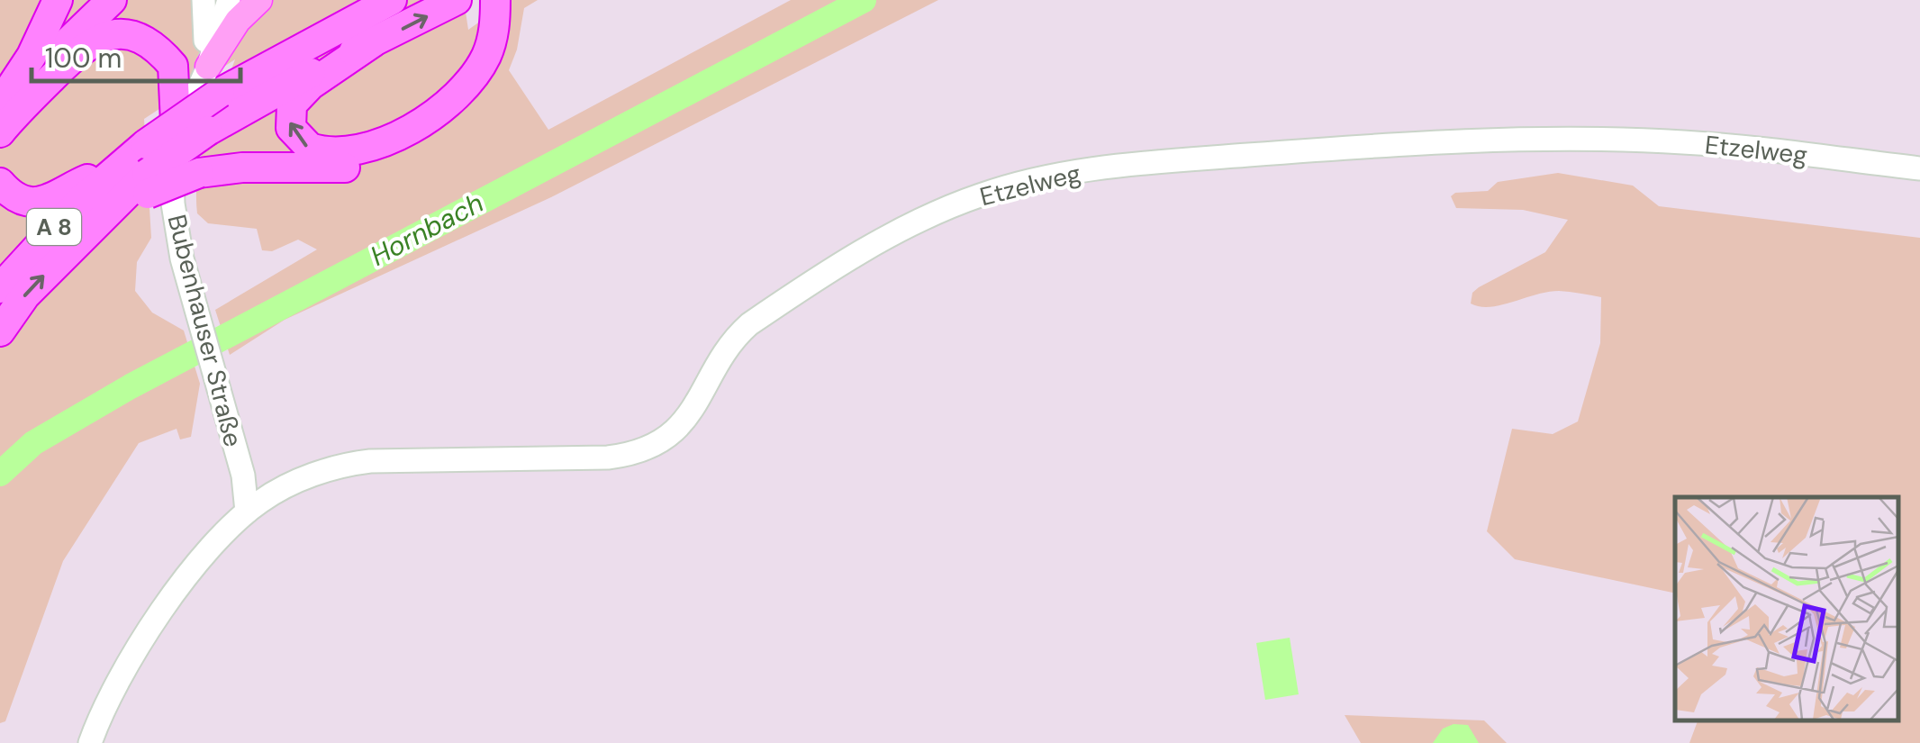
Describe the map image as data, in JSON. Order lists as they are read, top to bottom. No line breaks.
{"streets":{"highway":["A 8"],"street":["Etzelweg","Bubenhauser Straße"]},"crossings":[["Etzelweg","Bubenhauser Straße"],["A 8","Bubenhauser Straße"]],"water":["Hornbach"],"scale_bar":"100 m"}
